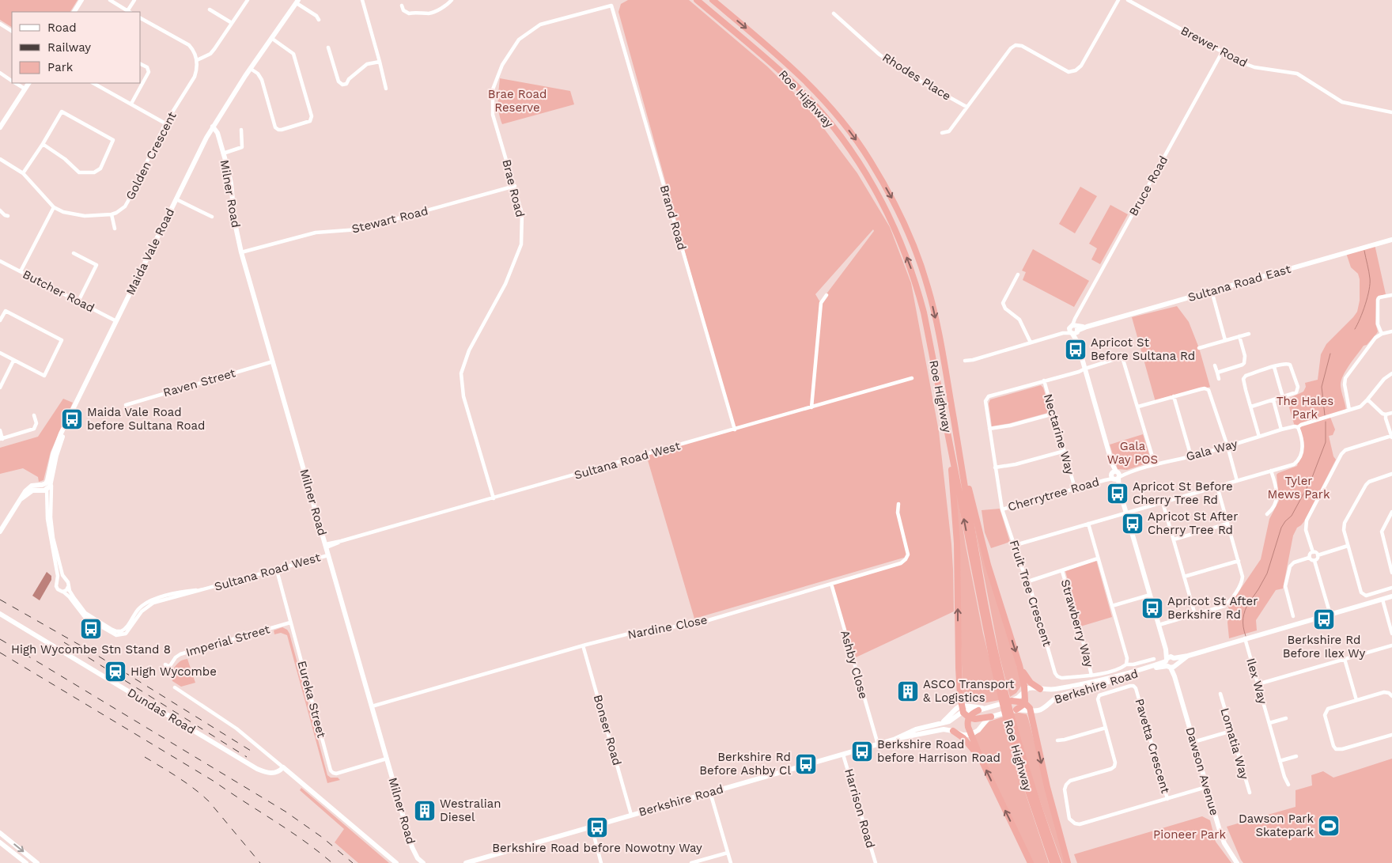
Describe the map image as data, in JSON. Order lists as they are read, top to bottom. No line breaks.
{"streets":{"highway":["Roe Highway"],"main road":["Milner Road","Maida Vale Road","Sultana Road East","Berkshire Road","Dundas Road","Dawson Avenue"],"street":["Brewer Road","Rhodes Place","Golden Crescent","Bruce Road","Brae Road","Brand Road","Stewart Road","Butcher Road","Raven Street","Nectarine Way","Gala Way","Sultana Road West","Cherrytree Road","Fruit Tree Crescent","Strawberry Way","Nardine Close","Imperial Street","Ashby Close","Ilex Way","Eureka Street","Bonser Road","Lomatia Way","Pavetta Crescent","Harrison Road"]},"crossings":[["Brewer Road","Bruce Road"],["Bruce Road","Sultana Road East"],["Bruce Road","Dawson Avenue"],["Brae Road","Brand Road"],["Brae Road","Stewart Road"],["Brae Road","Sultana Road West"],["Milner Road","Stewart Road"],["Milner Road","Maida Vale Road"],["Milner Road","Raven Street"],["Milner Road","Sultana Road West"],["Milner Road","Nardine Close"],["Milner Road","Eureka Street"],["Brand Road","Sultana Road West"],["Maida Vale Road","Butcher Road"],["Sultana Road East","Dawson Avenue"],["Nectarine Way","Cherrytree Road"],["Nectarine Way","Fruit Tree Crescent"],["Gala Way","Cherrytree Road"],["Gala Way","Dawson Avenue"],["Sultana Road West","Eureka Street"],["Cherrytree Road","Fruit Tree Crescent"],["Cherrytree Road","Dawson Avenue"],["Fruit Tree Crescent","Strawberry Way"],["Fruit Tree Crescent","Dawson Avenue"],["Nardine Close","Ashby Close"],["Nardine Close","Bonser Road"],["Imperial Street","Eureka Street"],["Ashby Close","Berkshire Road"],["Ilex Way","Berkshire Road"],["Berkshire Road","Bonser Road"],["Berkshire Road","Dawson Avenue"],["Berkshire Road","Harrison Road"],["Pavetta Crescent","Dawson Avenue"]],"parks":["Brae Road Reserve","The Hales Park","Gala Way POS","Tyler Mews Park","Pioneer Park"],"places":{"bus stop":["Apricot St Before Sultana Rd","Maida Vale Road before Sultana Road","Apricot St Before Cherry Tree Rd","Apricot St After Cherry Tree Rd","Apricot St After Berkshire Rd","Berkshire Rd Before Ilex Wy","High Wycombe Stn Stand 8","Berkshire Road before Harrison Road","Berkshire Rd Before Ashby Cl","Berkshire Road before Nowotny Way"],"station":["High Wycombe"],"building":["ASCO Transport & Logistics","Westralian Diesel"],"sports":["Dawson Park Skatepark"]},"legend":["Road","Railway","Park"]}
